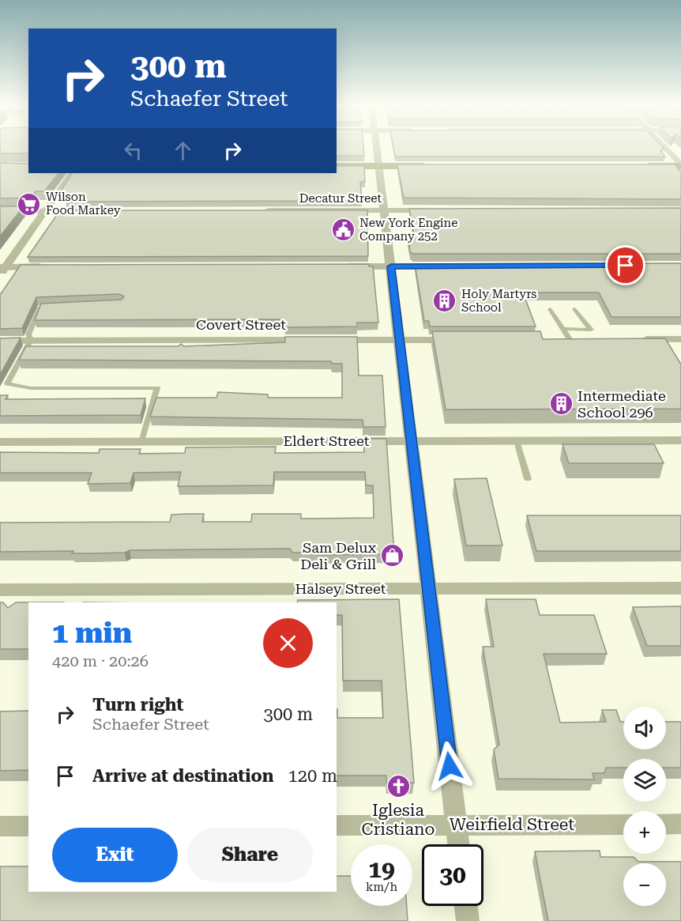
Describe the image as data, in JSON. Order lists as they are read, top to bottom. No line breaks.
{"streets":{"street":["Decatur Street","Covert Street","Eldert Street","Halsey Street","Weirfield Street"]},"places":{"supermarket":["Wilson Food Markey"],"public building":["New York Engine Company 252"],"building":["Holy Martyrs School","Intermediate School 296"],"shop":["Sam Delux Deli & Grill"],"church":["Iglesia Cristiano"]},"page":{"turn":["300 m","Schaefer Street"],"heading":["1 min","420 m · 20:26"],"list":[{"name":"Turn right","note":"Schaefer Street","value":"300 m"},{"name":"Arrive at destination","value":"120 m"}],"map_buttons":["+","−"],"buttons":["Exit","Share"],"speed":"19 km/h","limit":"30"}}
